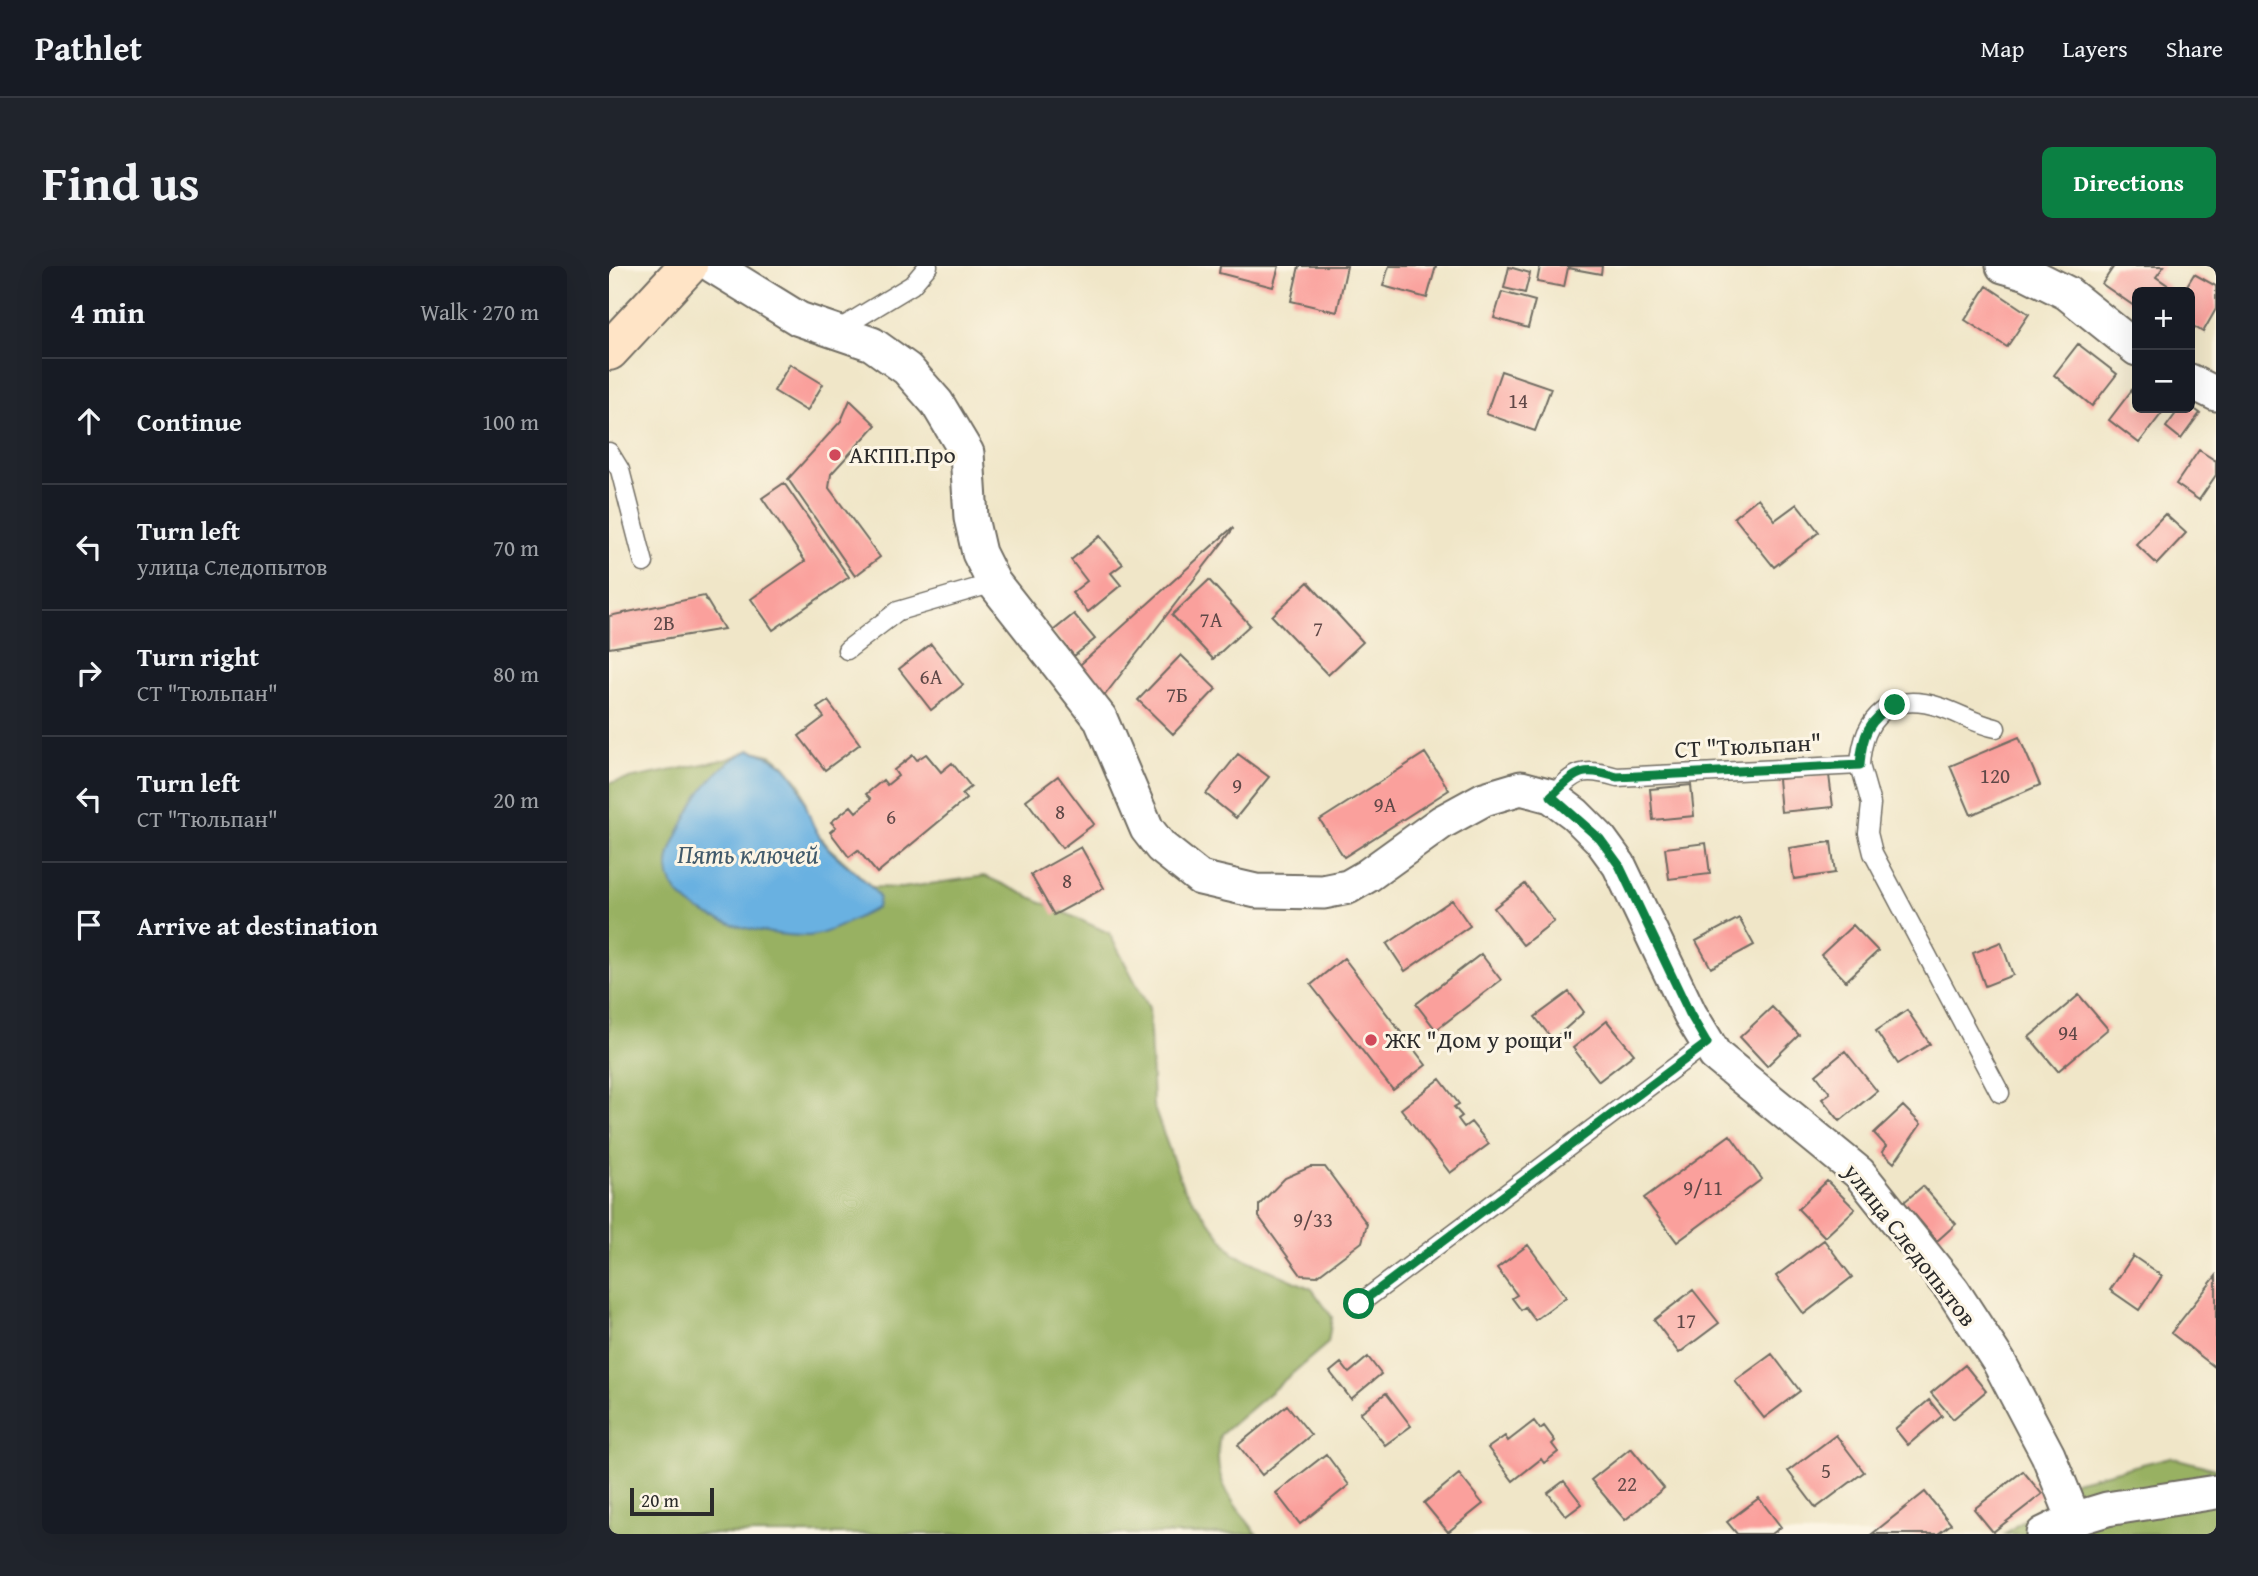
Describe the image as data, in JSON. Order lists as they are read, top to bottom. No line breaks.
{"streets":{"street":["улица Следопытов"],"lane":["СТ \"Тюльпан\""]},"crossings":[["СТ \"Тюльпан\"","улица Следопытов"]],"water":["Пять ключей"],"places":["АКПП.Про","ЖК \"Дом у рощи\""],"house_numbers":["14","7А","2В","7","6А","7Б","120","9","9А","8","6","8","94","9/11","9/33","17","5","22"],"scale_bar":"20 m","page":{"header":"Pathlet","nav":["Map","Layers","Share"],"title":"Find us","buttons":"Directions","heading":["4 min","Walk · 270 m"],"map_buttons":["+","−"],"list":[["Continue","100 m"],["Turn left","улица Следопытов","70 m"],["Turn right","СТ \"Тюльпан\"","80 m"],["Turn left","СТ \"Тюльпан\"","20 m"],"Arrive at destination"],"scale":"20 m"}}
